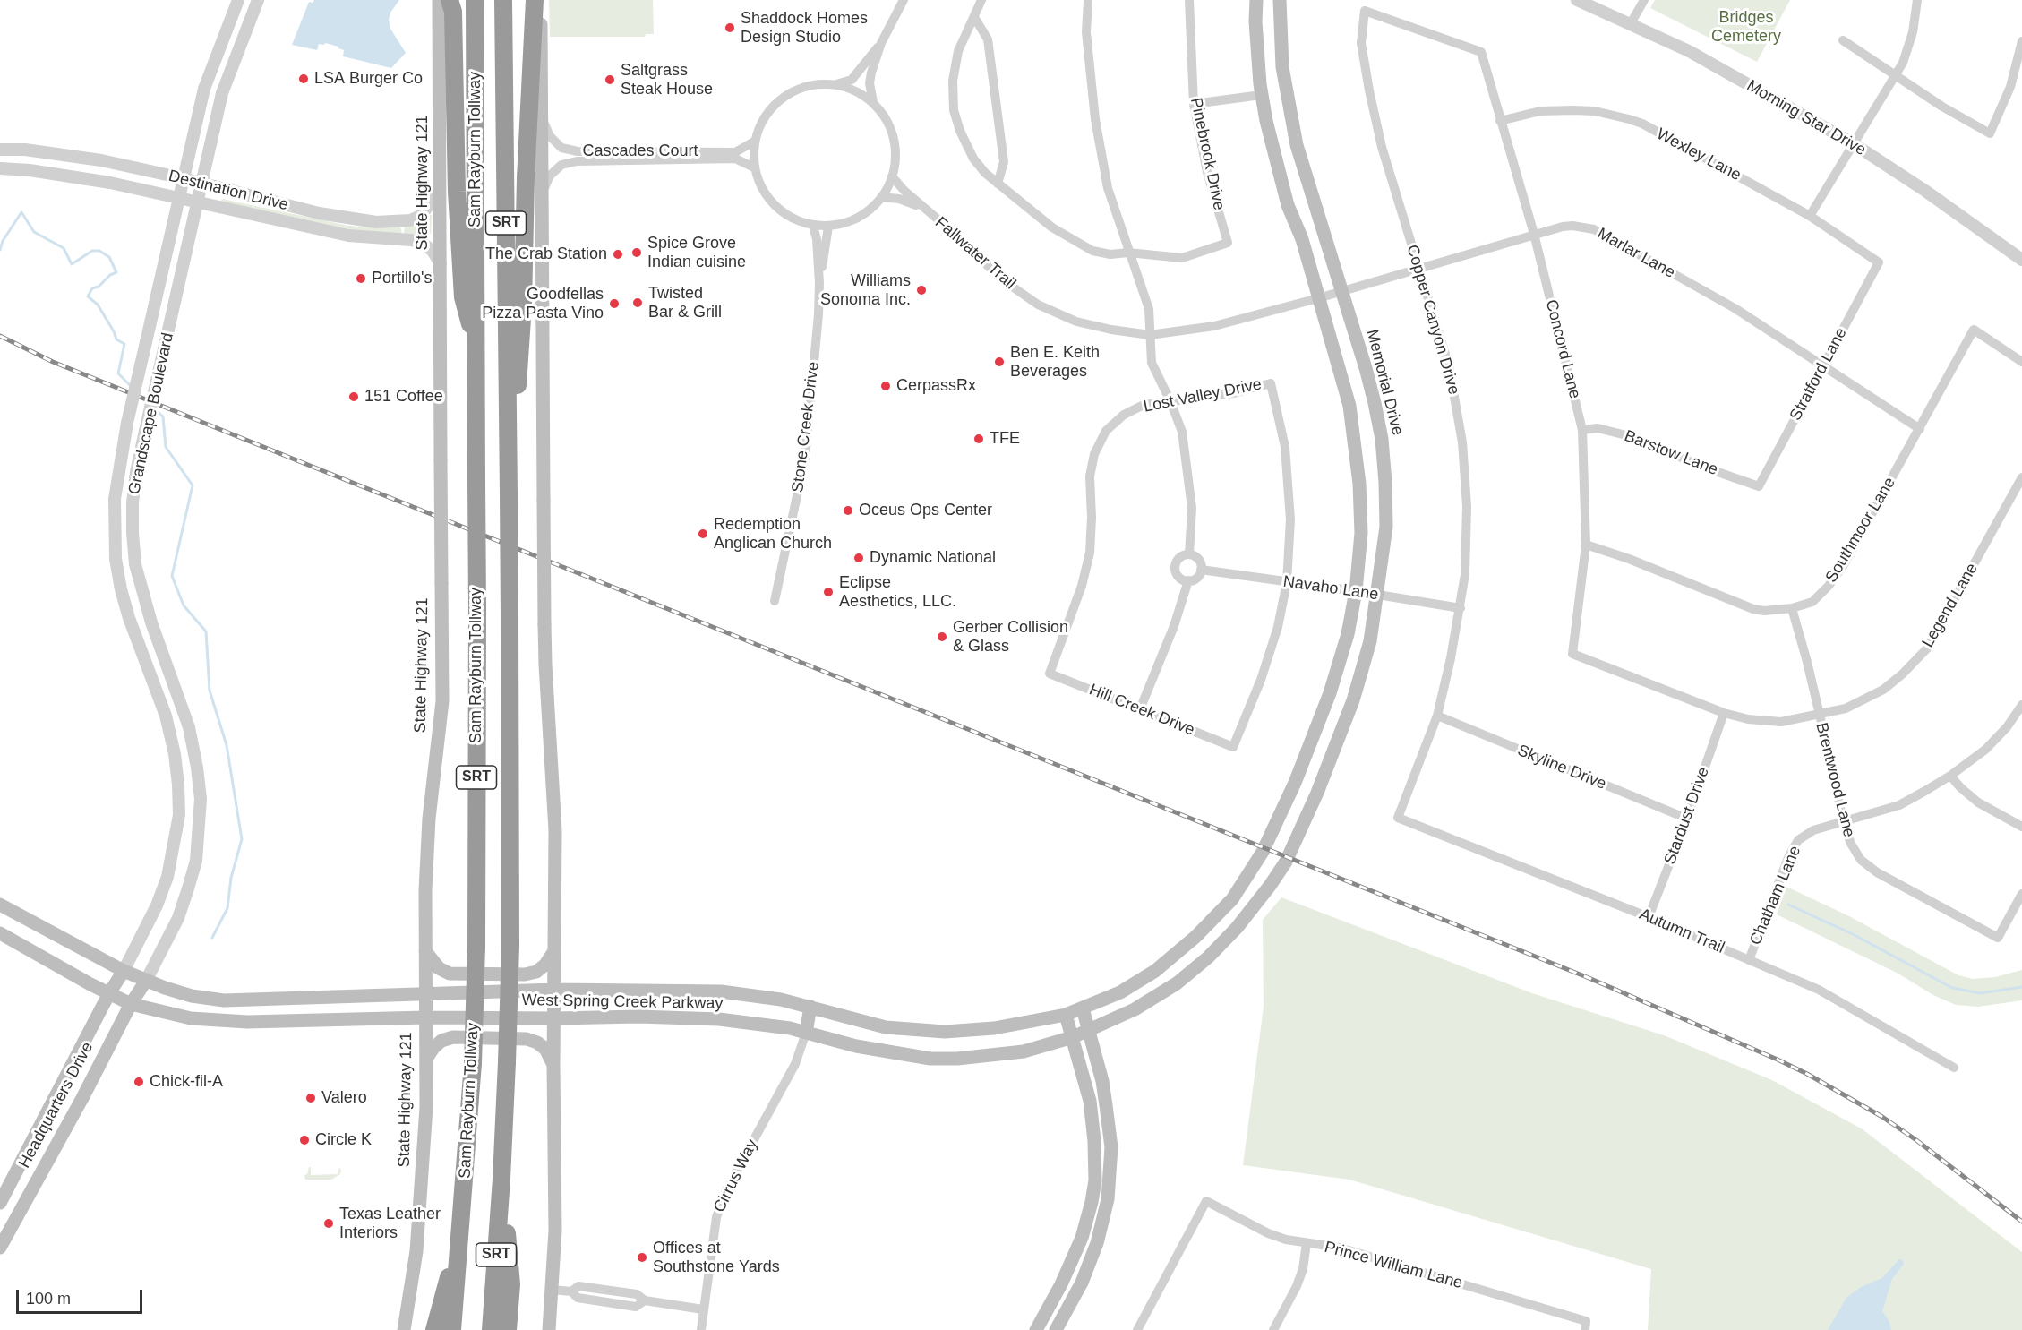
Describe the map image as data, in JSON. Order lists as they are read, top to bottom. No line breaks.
{"streets":{"highway":["Sam Rayburn Tollway","SRT"],"main road":["State Highway 121","Memorial Drive","West Spring Creek Parkway","Headquarters Drive"],"street":["Morning Star Drive","Cascades Court","Pinebrook Drive","Wexley Lane","Destination Drive","Fallwater Trail","Marlar Lane","Copper Canyon Drive","Concord Lane","Stratford Lane","Lost Valley Drive","Grandscape Boulevard","Stone Creek Drive","Barstow Lane","Southmoor Lane","Navaho Lane","Legend Lane","Hill Creek Drive","Skyline Drive","Brentwood Lane","Stardust Drive","Chatham Lane","Autumn Trail","Cirrus Way","Prince William Lane"]},"crossings":[["Cascades Court","Fallwater Trail"],["Cascades Court","Stone Creek Drive"],["Wexley Lane","Concord Lane"],["Wexley Lane","Stratford Lane"],["State Highway 121","Destination Drive"],["State Highway 121","West Spring Creek Parkway"],["Destination Drive","Grandscape Boulevard"],["Fallwater Trail","Marlar Lane"],["Fallwater Trail","Stone Creek Drive"],["Marlar Lane","Copper Canyon Drive"],["Marlar Lane","Concord Lane"],["Marlar Lane","Stratford Lane"],["Marlar Lane","Memorial Drive"],["Marlar Lane","Southmoor Lane"],["Copper Canyon Drive","Concord Lane"],["Copper Canyon Drive","Navaho Lane"],["Copper Canyon Drive","Skyline Drive"],["Copper Canyon Drive","Autumn Trail"],["Concord Lane","Barstow Lane"],["Concord Lane","Southmoor Lane"],["Concord Lane","Legend Lane"],["Stratford Lane","Barstow Lane"],["Memorial Drive","Navaho Lane"],["Memorial Drive","West Spring Creek Parkway"],["Lost Valley Drive","Navaho Lane"],["Lost Valley Drive","Hill Creek Drive"],["Grandscape Boulevard","West Spring Creek Parkway"],["Grandscape Boulevard","Headquarters Drive"],["Southmoor Lane","Brentwood Lane"],["Navaho Lane","Hill Creek Drive"],["Navaho Lane","West Spring Creek Parkway"],["Legend Lane","Brentwood Lane"],["Legend Lane","Stardust Drive"],["Skyline Drive","Stardust Drive"],["Brentwood Lane","Chatham Lane"],["Stardust Drive","Autumn Trail"],["Chatham Lane","Autumn Trail"],["West Spring Creek Parkway","Headquarters Drive"],["West Spring Creek Parkway","Cirrus Way"]],"parks":["Bridges Cemetery"],"places":["Shaddock Homes Design Studio","LSA Burger Co","Saltgrass Steak House","Spice Grove Indian cuisine","The Crab Station","Portillo's","Williams Sonoma Inc.","Twisted Bar & Grill","Goodfellas Pizza Pasta Vino","Ben E. Keith Beverages","CerpassRx","151 Coffee","TFE","Oceus Ops Center","Redemption Anglican Church","Dynamic National","Eclipse Aesthetics, LLC.","Gerber Collision & Glass","Chick-fil-A","Valero","Circle K","Texas Leather Interiors","Offices at Southstone Yards"],"scale_bar":"100 m"}
